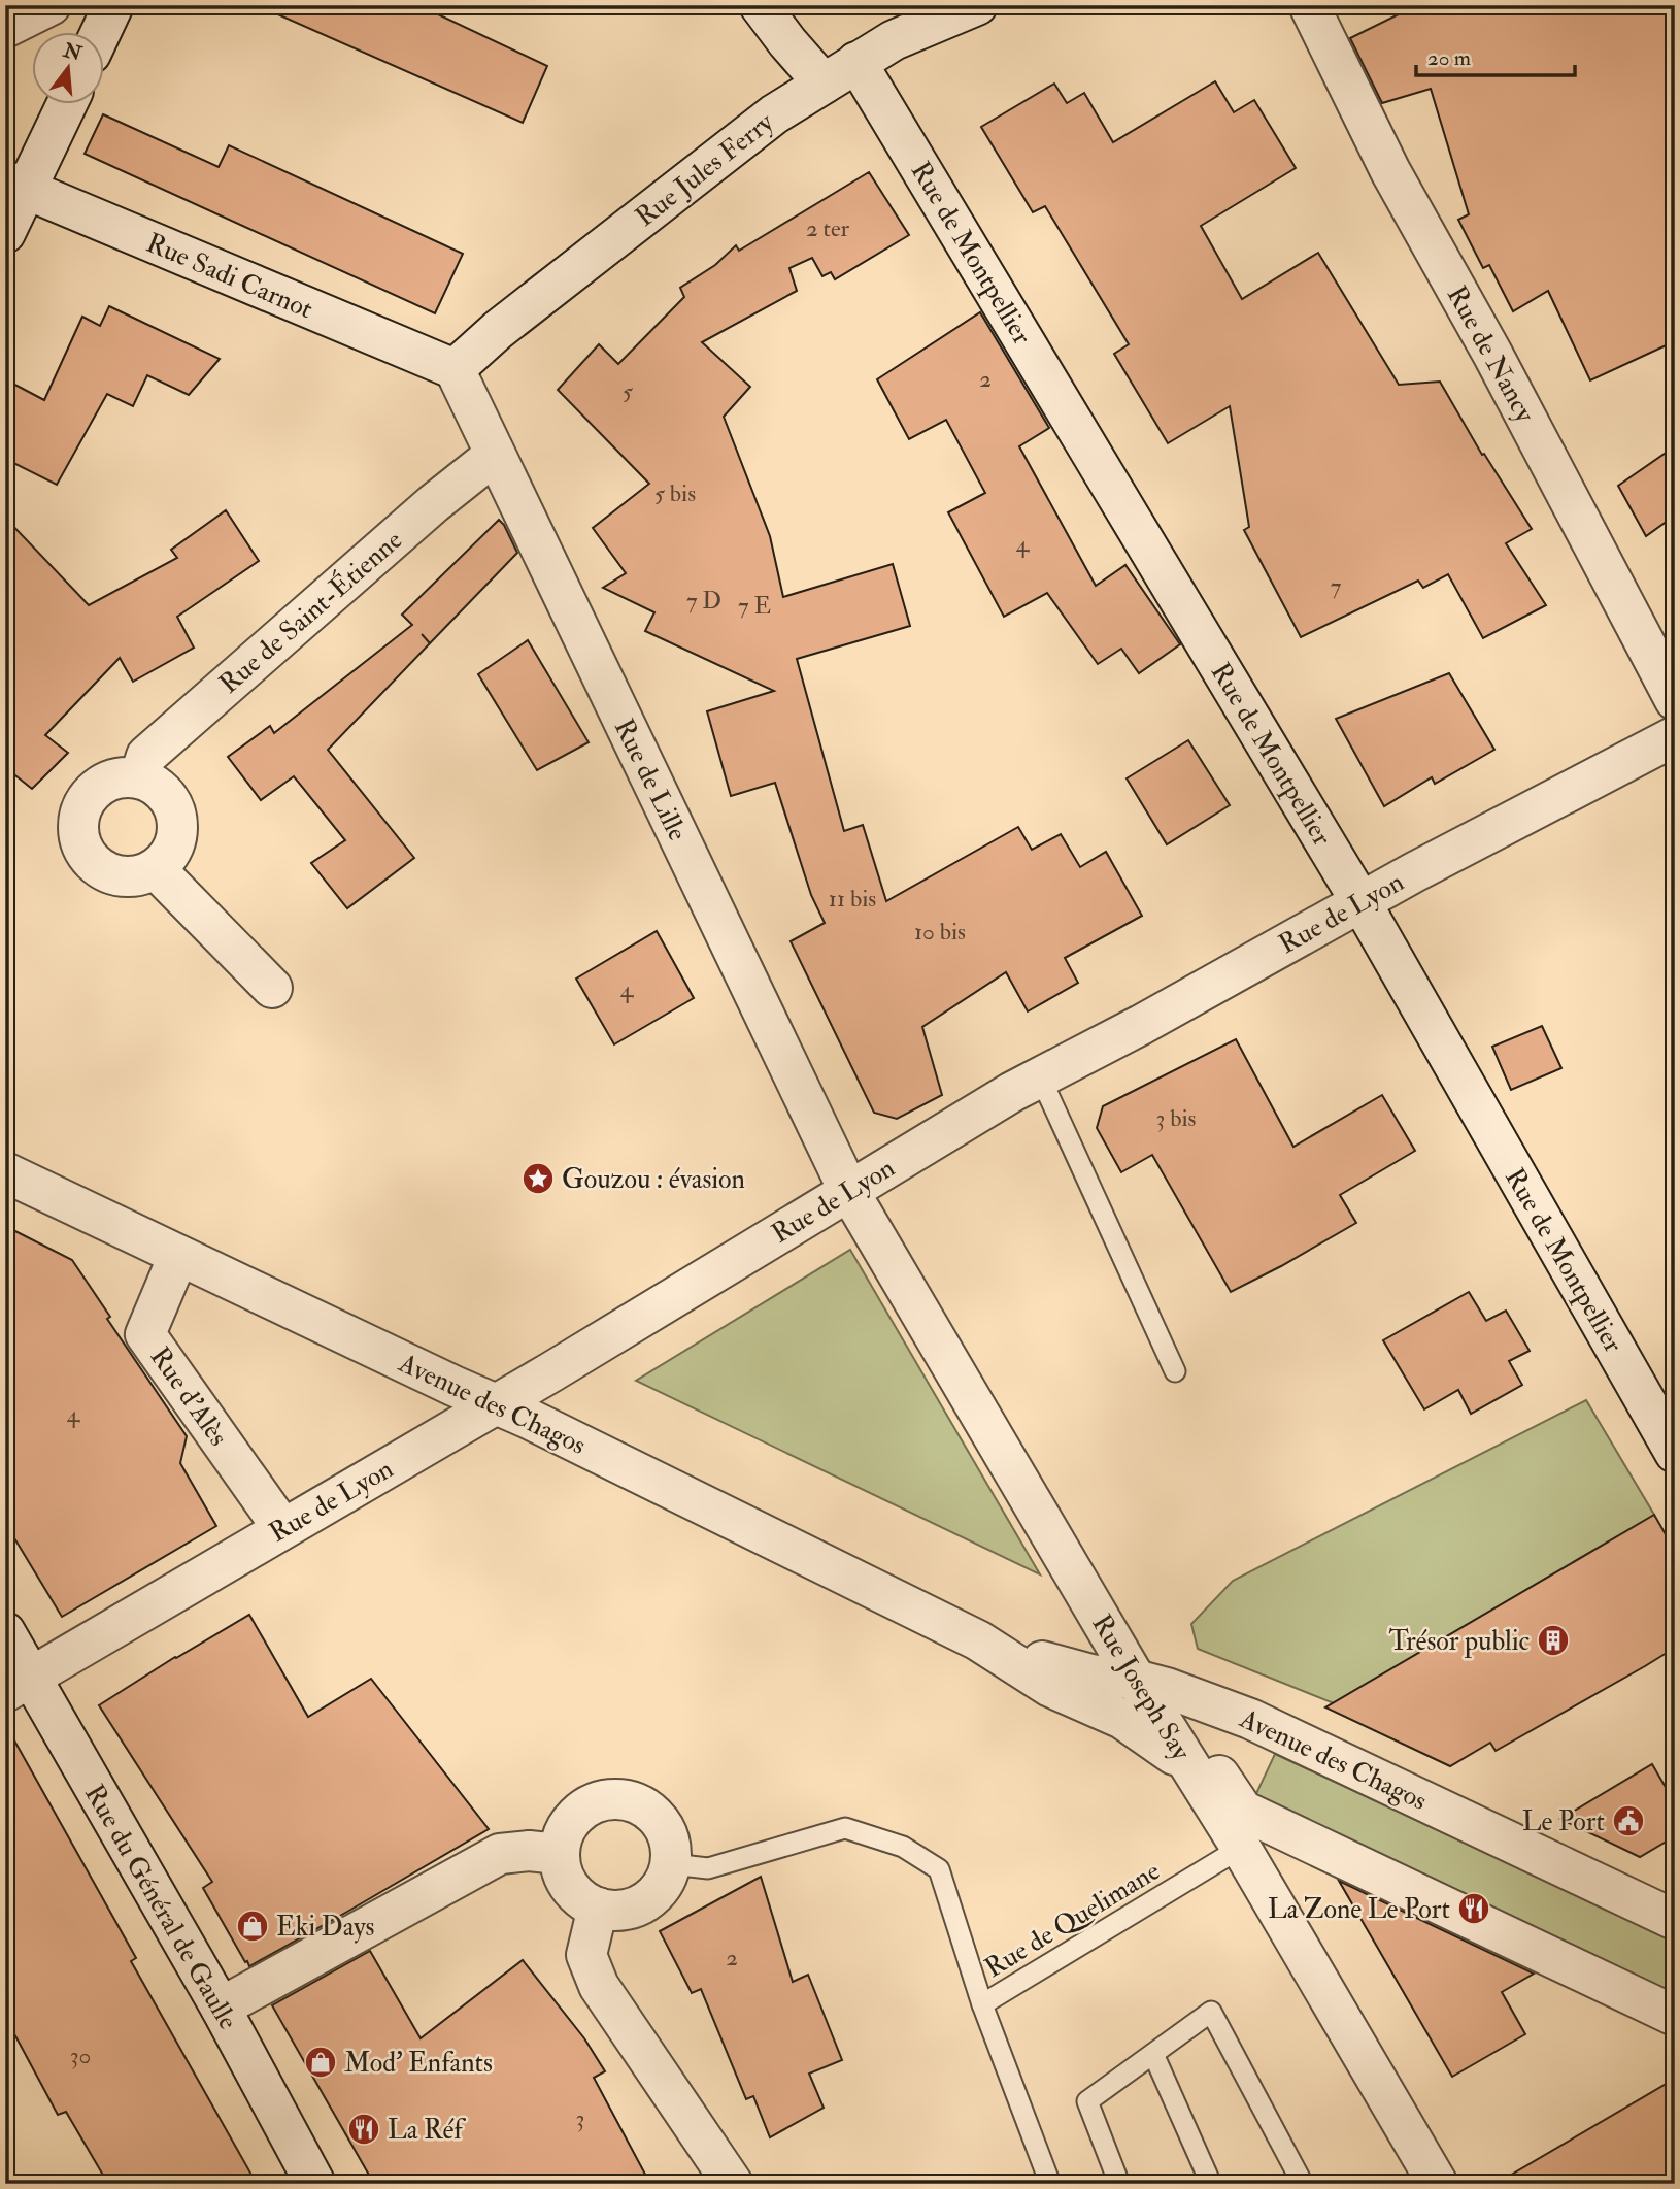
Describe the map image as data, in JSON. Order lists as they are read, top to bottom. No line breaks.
{"streets":{"street":["Rue Jules Ferry","Rue de Montpellier","Rue Sadi Carnot","Rue de Nancy","Rue de Saint-Étienne","Rue de Lille","Rue de Lyon","Rue d'Alès","Avenue des Chagos","Rue Joseph Say","Rue du Général de Gaulle"],"lane":["Rue de Quelimane"]},"crossings":[["Rue Jules Ferry","Rue de Montpellier"],["Rue Jules Ferry","Rue Sadi Carnot"],["Rue Jules Ferry","Rue de Lille"],["Rue de Montpellier","Rue de Lyon"],["Rue Sadi Carnot","Rue de Lille"],["Rue de Saint-Étienne","Rue de Lille"],["Rue de Lille","Rue de Lyon"],["Rue de Lille","Rue Joseph Say"],["Rue de Lyon","Rue d'Alès"],["Rue de Lyon","Avenue des Chagos"],["Rue de Lyon","Rue Joseph Say"],["Rue de Lyon","Rue du Général de Gaulle"],["Rue d'Alès","Avenue des Chagos"],["Avenue des Chagos","Rue Joseph Say"],["Rue Joseph Say","Rue de Quelimane"]],"places":{"place":["Gouzou : évasion"],"building":["Trésor public"],"public building":["Le Port"],"restaurant":["La Zone Le Port","La Réf"],"shop":["Eki Days","Mod' Enfants"]},"house_numbers":["2 ter","2","5","5 bis","4","7","7 D","7 E","11 bis","10 bis","4","3 bis","4","2","30","3"],"scale_bar":"20 m","north":"top"}
